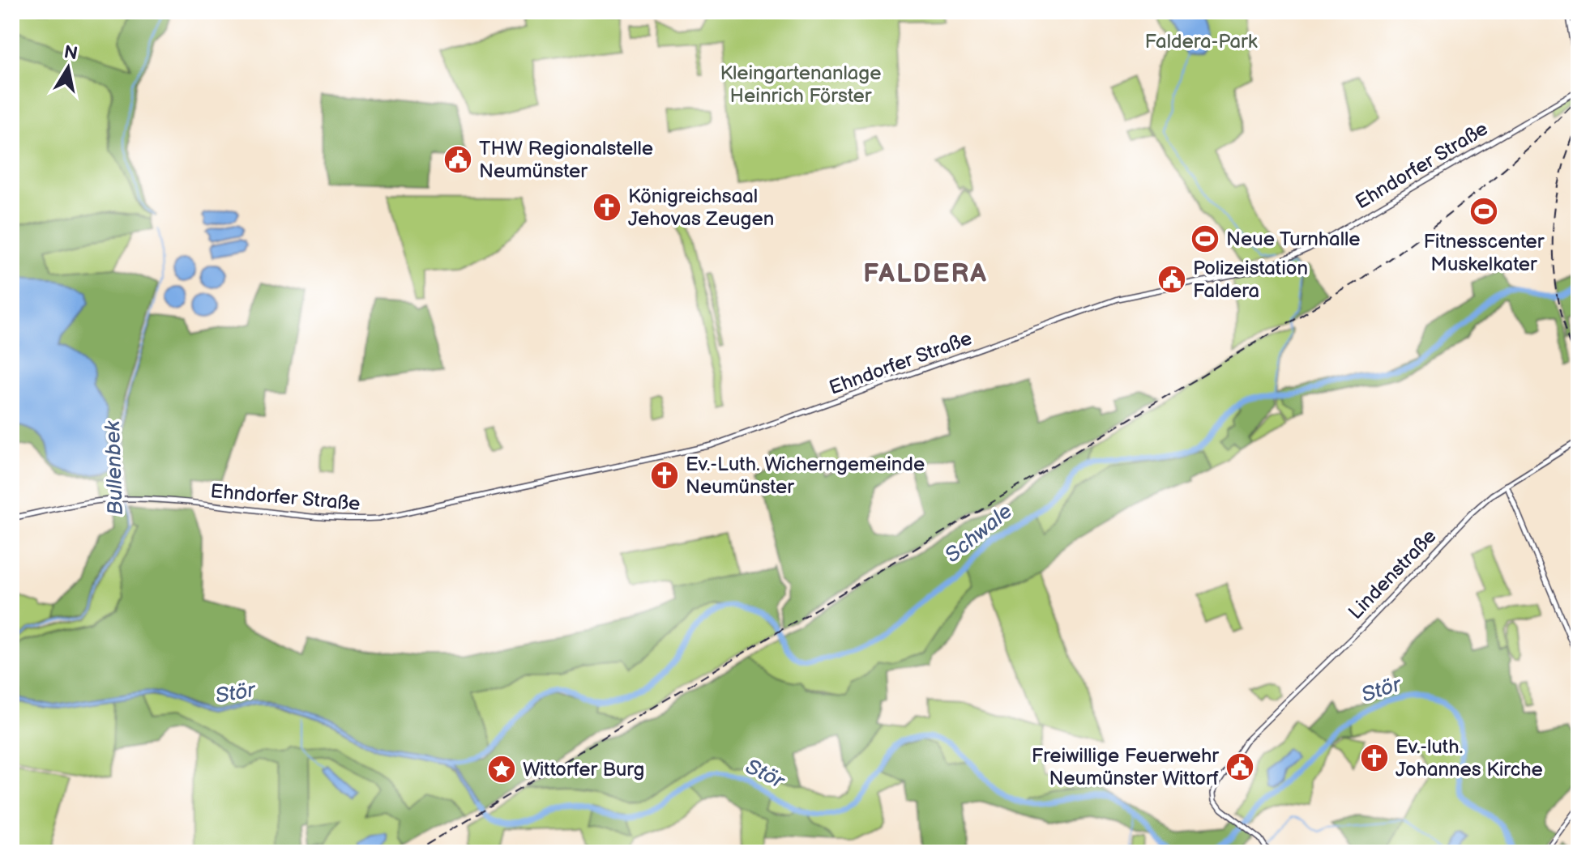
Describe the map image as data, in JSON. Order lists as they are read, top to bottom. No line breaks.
{"streets":{"street":["Ehndorfer Straße","Lindenstraße"]},"districts":["FALDERA"],"water":["Bullenbek","Schwale","Stör"],"parks":["Faldera-Park","Kleingartenanlage Heinrich Förster"],"places":{"public building":["THW Regionalstelle Neumünster","Polizeistation Faldera","Freiwillige Feuerwehr Neumünster Wittorf"],"church":["Königreichsaal Jehovas Zeugen","Ev.-Luth. Wicherngemeinde Neumünster","Ev.-luth. Johannes Kirche"],"sports":["Fitnesscenter Muskelkater","Neue Turnhalle"],"place":["Wittorfer Burg"]},"north":"top"}
